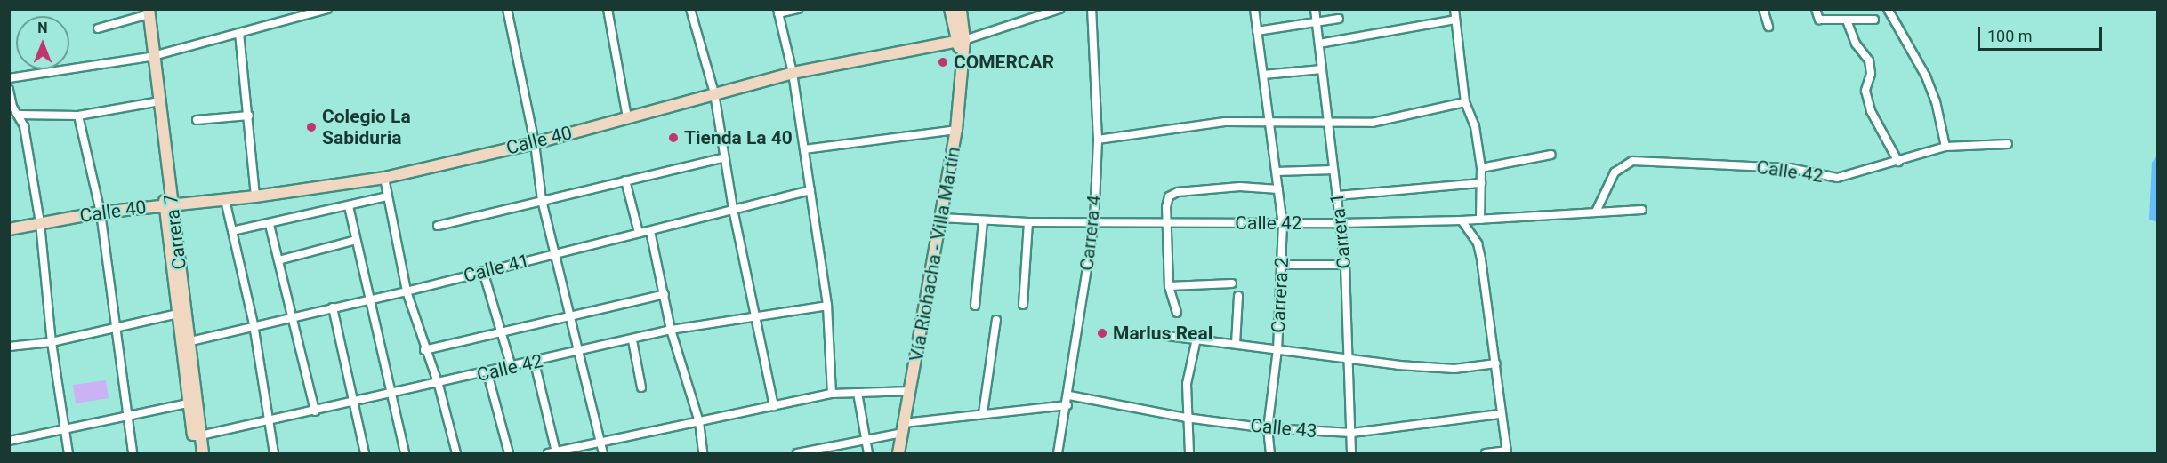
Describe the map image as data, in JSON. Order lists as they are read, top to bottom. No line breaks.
{"streets":{"street":["Calle 40","Calle 42","Carrera 1","Carrera 7","Carrera 4","Vía Riohacha - Villa Martín","Calle 41","Carrera 2","Calle 43"]},"crossings":[["Calle 40","Carrera 7"],["Calle 40","Vía Riohacha - Villa Martín"],["Calle 42","Carrera 1"],["Calle 42","Carrera 7"],["Calle 42","Carrera 4"],["Calle 42","Vía Riohacha - Villa Martín"],["Calle 42","Carrera 2"],["Carrera 1","Calle 43"],["Carrera 7","Calle 41"],["Carrera 4","Calle 43"],["Carrera 2","Calle 43"]],"places":["COMERCAR","Colegio La Sabiduria","Tienda La 40","Marlus Real"],"scale_bar":"100 m","north":"top"}
